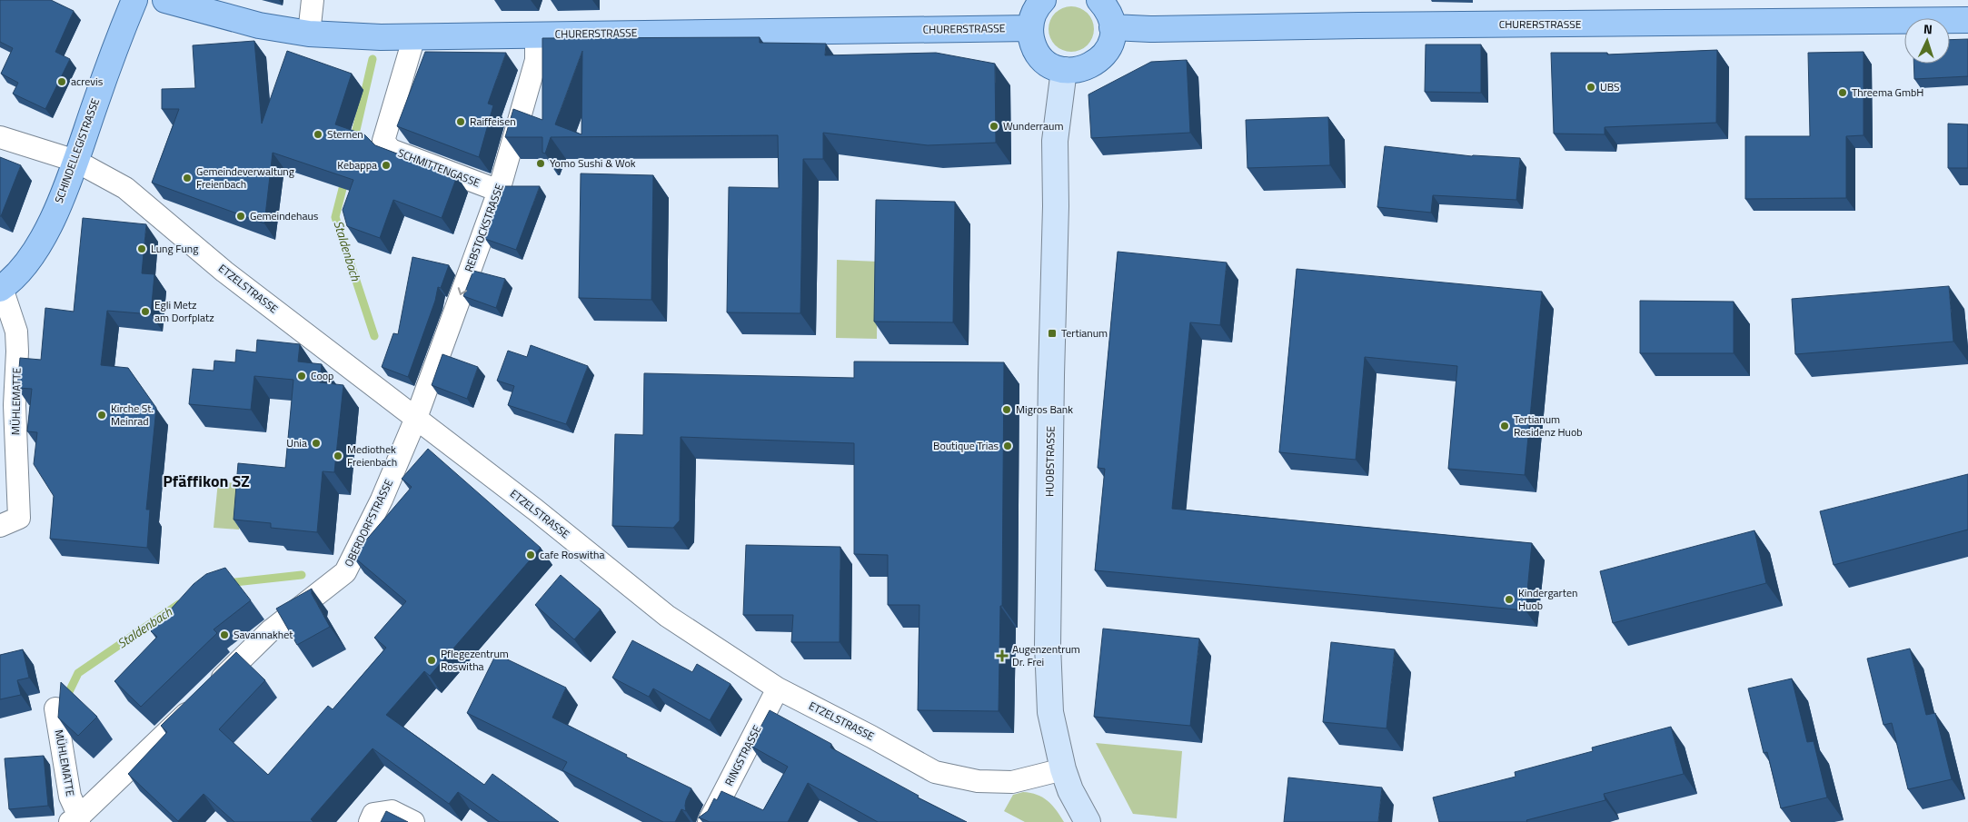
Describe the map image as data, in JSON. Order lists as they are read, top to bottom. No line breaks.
{"streets":{"main road":["CHURERSTRASSE","SCHINDELLEGISTRASSE"],"street":["SCHMITTENGASSE","REBSTOCKSTRASSE","ETZELSTRASSE","MÜHLEMATTE","HUOBSTRASSE","OBERDORFSTRASSE","RINGSTRASSE"]},"crossings":[["CHURERSTRASSE","SCHMITTENGASSE"],["CHURERSTRASSE","REBSTOCKSTRASSE"],["SCHINDELLEGISTRASSE","ETZELSTRASSE"],["SCHINDELLEGISTRASSE","MÜHLEMATTE"],["SCHMITTENGASSE","REBSTOCKSTRASSE"],["REBSTOCKSTRASSE","ETZELSTRASSE"],["REBSTOCKSTRASSE","OBERDORFSTRASSE"],["ETZELSTRASSE","HUOBSTRASSE"],["ETZELSTRASSE","OBERDORFSTRASSE"],["ETZELSTRASSE","RINGSTRASSE"],["MÜHLEMATTE","OBERDORFSTRASSE"]],"one_way":["REBSTOCKSTRASSE"],"districts":["Pfäffikon SZ"],"water":["Staldenbach"],"places":{"other":["acrevis","UBS","Threema GmbH","Raiffeisen","Wunderraum","Sternen","Yomo Sushi & Wok","Kebappa","Gemeindeverwaltung Freienbach","Gemeindehaus","Lung Fung","Egli Metz am Dorfplatz","Coop","Migros Bank","Kirche St. Meinrad","Tertianum Residenz Huob","Unia","Boutique Trias","Mediothek Freienbach","cafe Roswitha","Kindergarten Huob","Savannakhet","Pflegezentrum Roswitha"],"transit":["Tertianum"],"health":["Augenzentrum Dr. Frei"]},"north":"top"}
